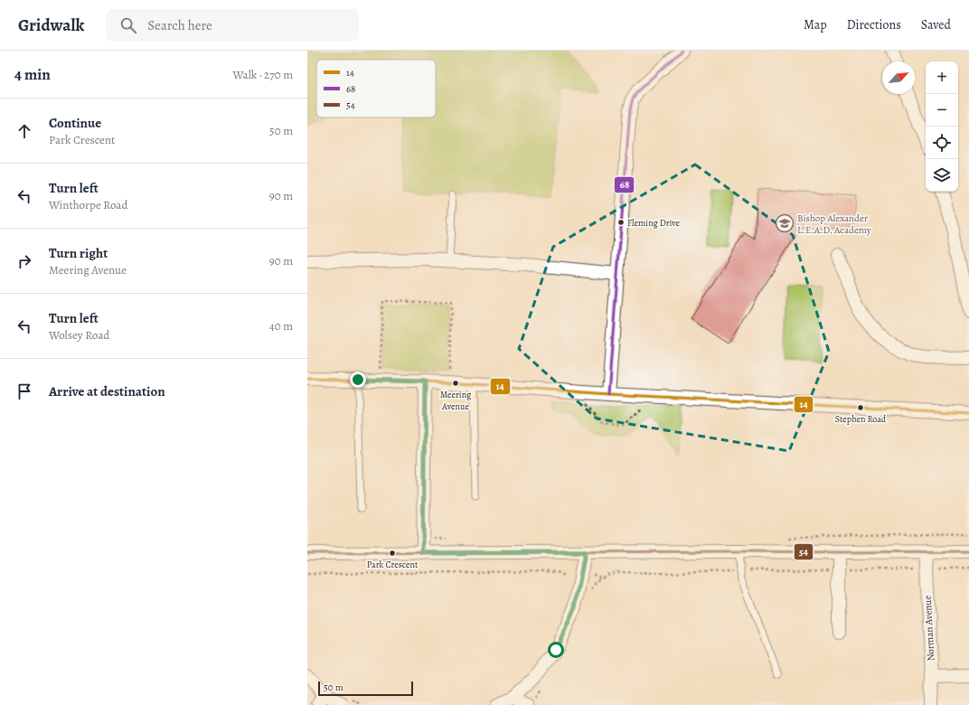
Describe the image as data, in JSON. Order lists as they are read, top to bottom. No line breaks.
{"streets":{"street":["Norman Avenue"]},"places":{"other":["Fleming Drive","Meering Avenue","Stephen Road","Park Crescent"],"school or university":["Bishop Alexander L.E.A.D. Academy"]},"lines":["transit line 68","transit line 14","transit line 54"],"legend":["14","68","54"],"scale_bar":"50 m","north":"top right","page":{"header":"Gridwalk","search":"Search here","nav":["Map","Directions","Saved"],"heading":["4 min","Walk · 270 m"],"map_buttons":["+","−"],"list":[["Continue","Park Crescent","50 m"],["Turn left","Winthorpe Road","90 m"],["Turn right","Meering Avenue","90 m"],["Turn left","Wolsey Road","40 m"],"Arrive at destination"],"scale":"50 m"}}
